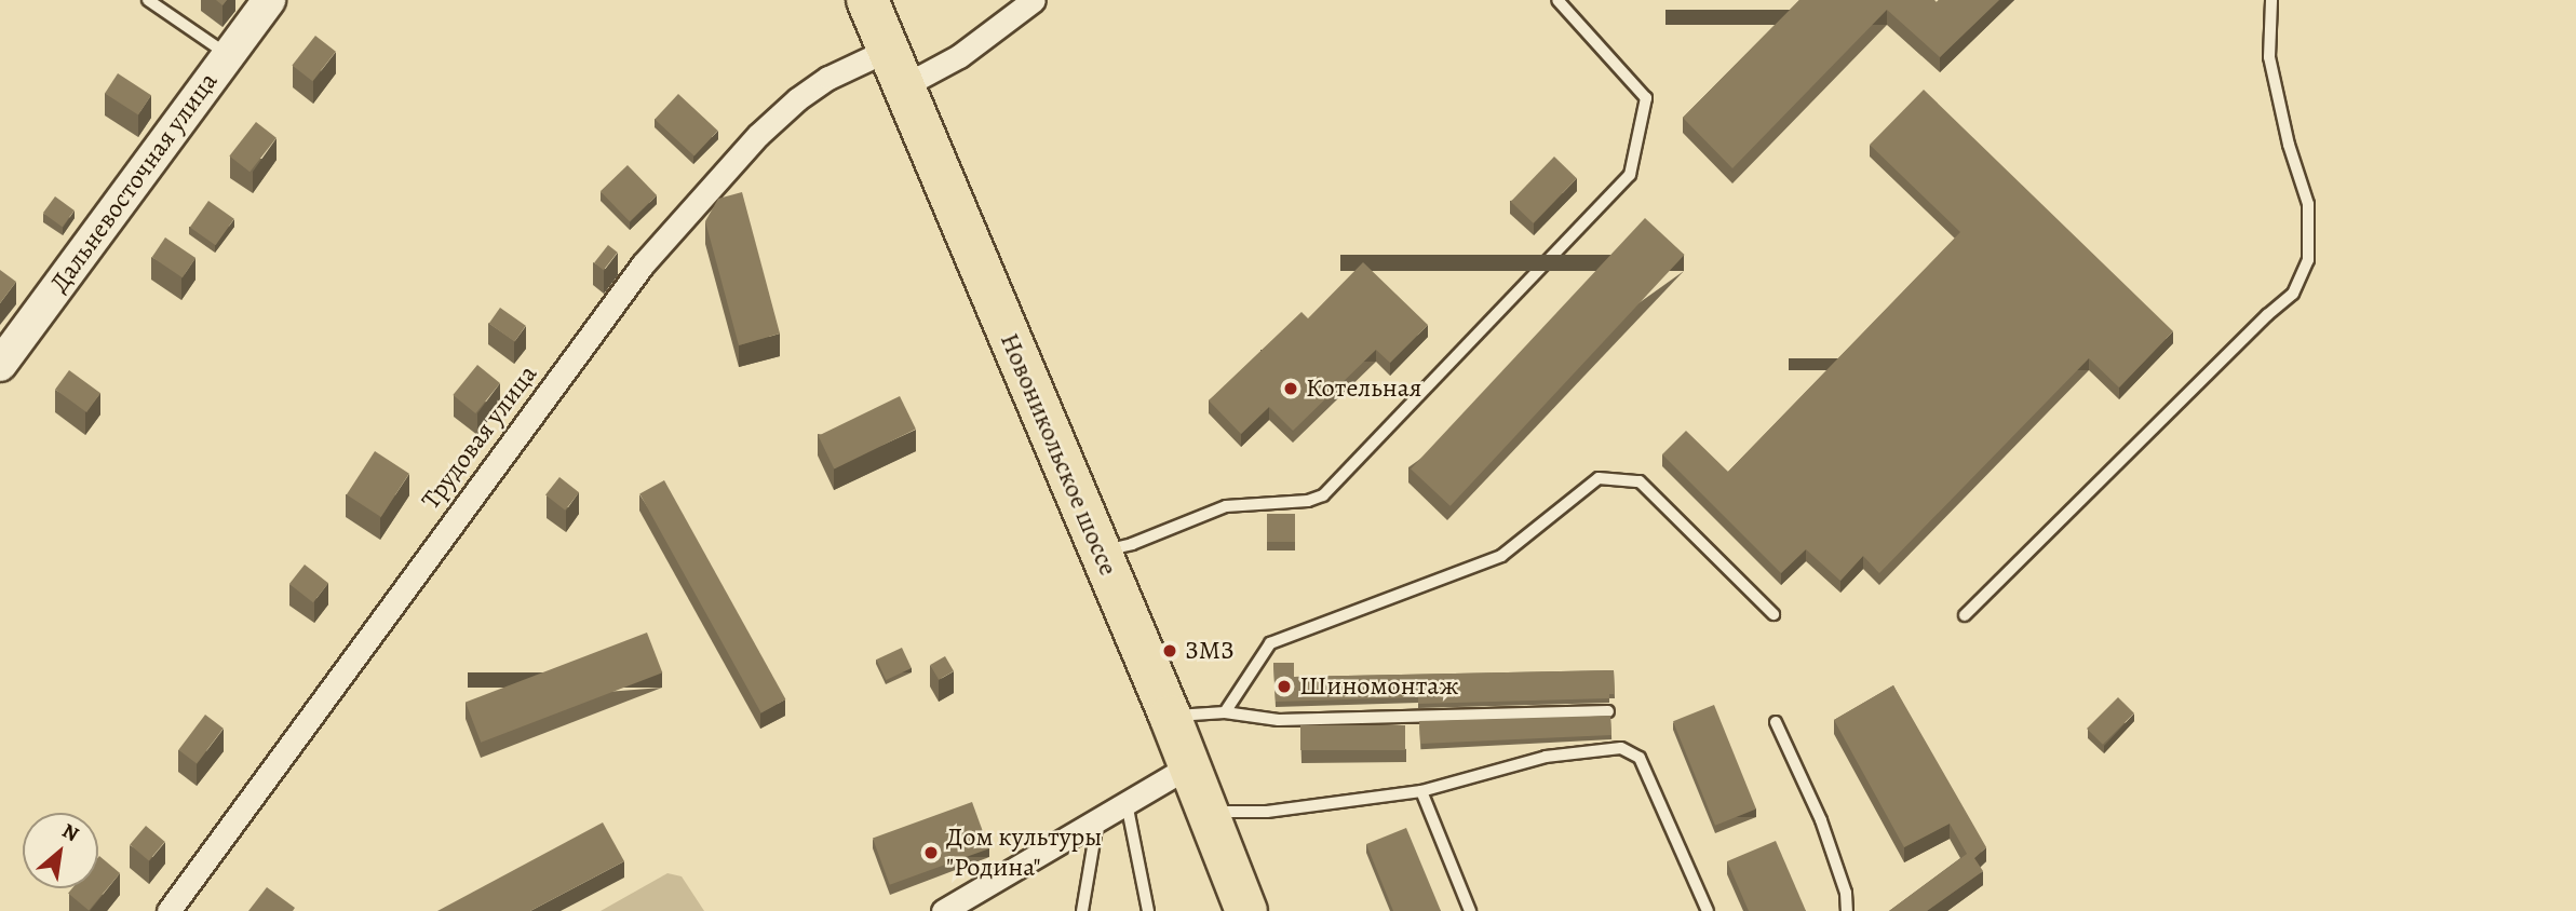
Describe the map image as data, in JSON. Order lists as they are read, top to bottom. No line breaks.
{"streets":{"highway":["Новоникольское шоссе"],"main road":["Дальневосточная улица"],"street":["Трудовая улица"]},"crossings":[["Трудовая улица","Новоникольское шоссе"]],"places":["Котельная","ЗМЗ","Шиномонтаж","Дом культуры \"Родина\""],"north":"top right"}
